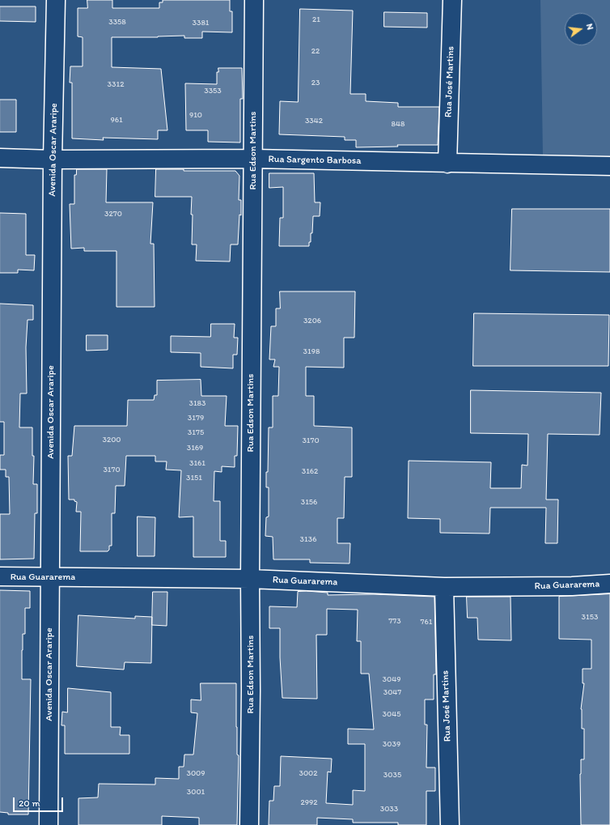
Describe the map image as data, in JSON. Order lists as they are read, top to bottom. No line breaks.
{"streets":{"street":["Rua José Martins","Avenida Oscar Araripe","Rua Edson Martins","Rua Sargento Barbosa","Rua Guararema"]},"crossings":[["Rua José Martins","Rua Sargento Barbosa"],["Rua José Martins","Rua Guararema"],["Avenida Oscar Araripe","Rua Sargento Barbosa"],["Avenida Oscar Araripe","Rua Guararema"],["Rua Edson Martins","Rua Sargento Barbosa"],["Rua Edson Martins","Rua Guararema"]],"house_numbers":["21","3358","3381","22","23","3312","3353","910","961","3342","848","3270","3206","3198","3183","3179","3175","3200","3170","3169","3161","3170","3162","3151","3156","3136","3153","773","761","3049","3047","3045","3039","3009","3002","3035","3001","2992","3033"],"scale_bar":"20 m","north":"right"}
